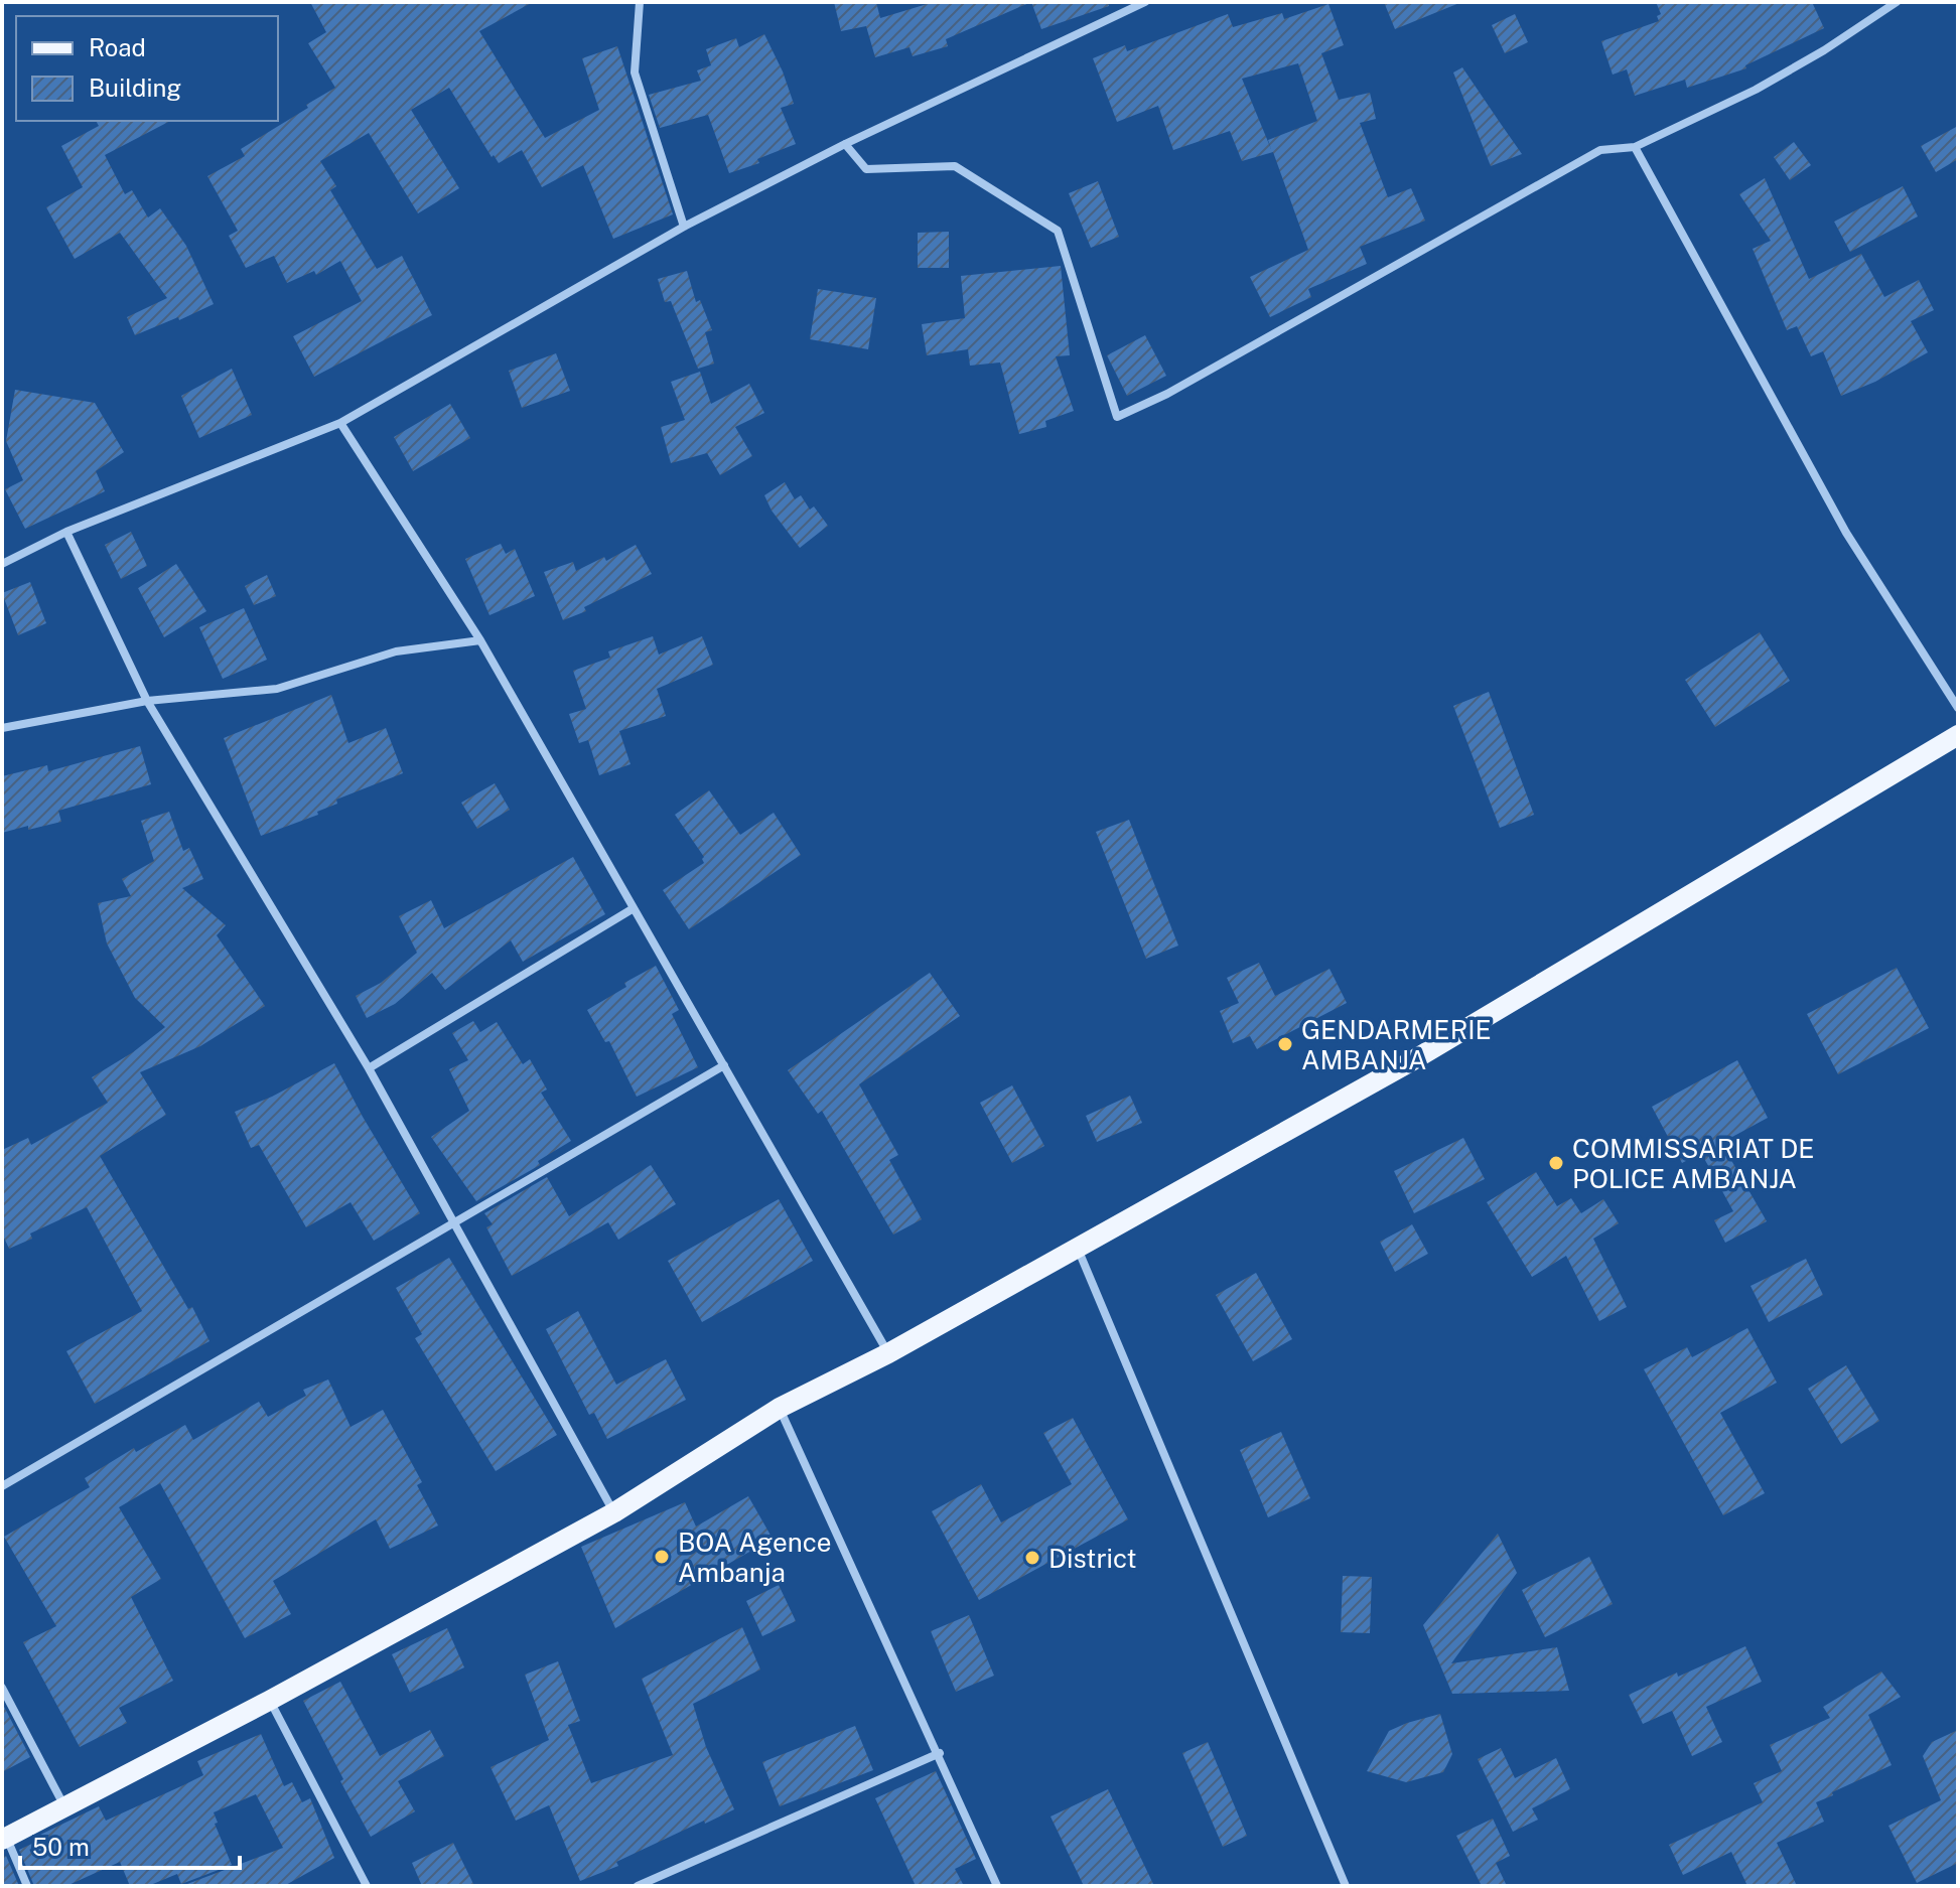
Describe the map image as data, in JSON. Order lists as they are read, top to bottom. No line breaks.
{"places":["GENDARMERIE AMBANJA","COMMISSARIAT DE POLICE AMBANJA","BOA Agence Ambanja","District"],"legend":["Road","Building"],"scale_bar":"50 m"}
